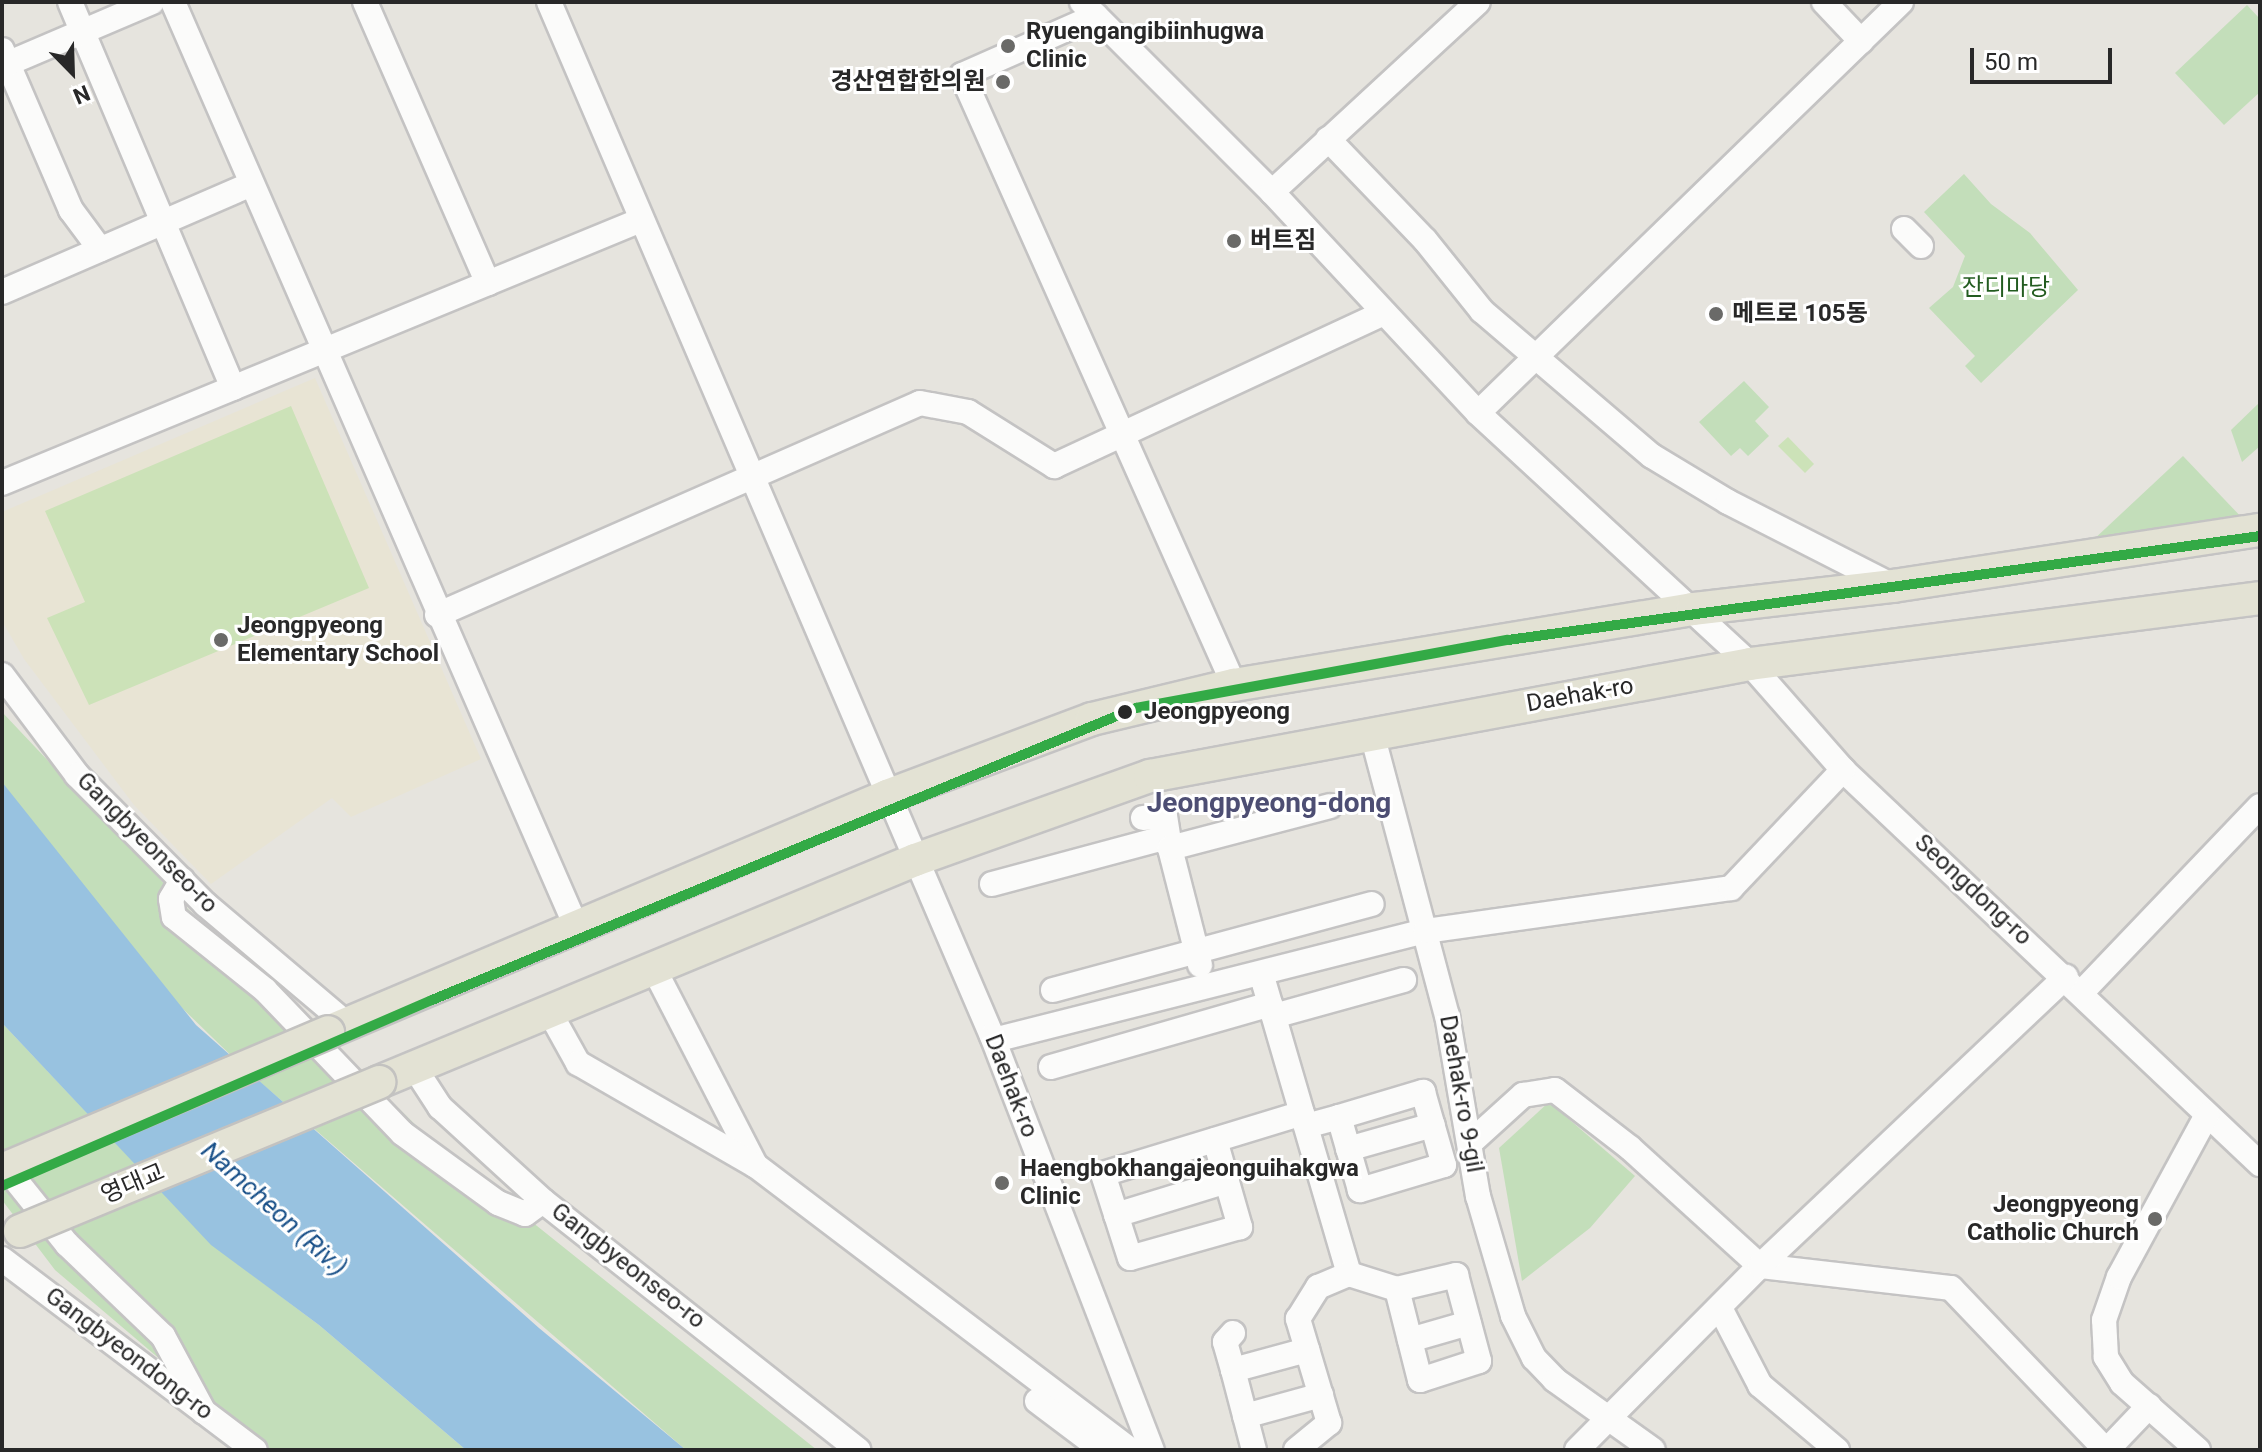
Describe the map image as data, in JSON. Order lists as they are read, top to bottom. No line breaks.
{"streets":{"main road":["Daehak-ro","영대교"],"street":["Gangbyeonseo-ro","Seongdong-ro","Daehak-ro 9-gil","Gangbyeondong-ro"]},"crossings":[["Daehak-ro","Gangbyeonseo-ro"],["Daehak-ro","Seongdong-ro"],["Daehak-ro","Daehak-ro 9-gil"],["Daehak-ro","영대교"]],"districts":["Jeongpyeong-dong"],"water":["Namcheon (Riv.)"],"parks":["잔디마당"],"places":["Ryuengangibiinhugwa Clinic","경산연합한의원","버트짐","메트로 105동","Jeongpyeong Elementary School","Jeongpyeong","Haengbokhangajeonguihakgwa Clinic","Jeongpyeong Catholic Church"],"scale_bar":"50 m","north":"bottom right"}
